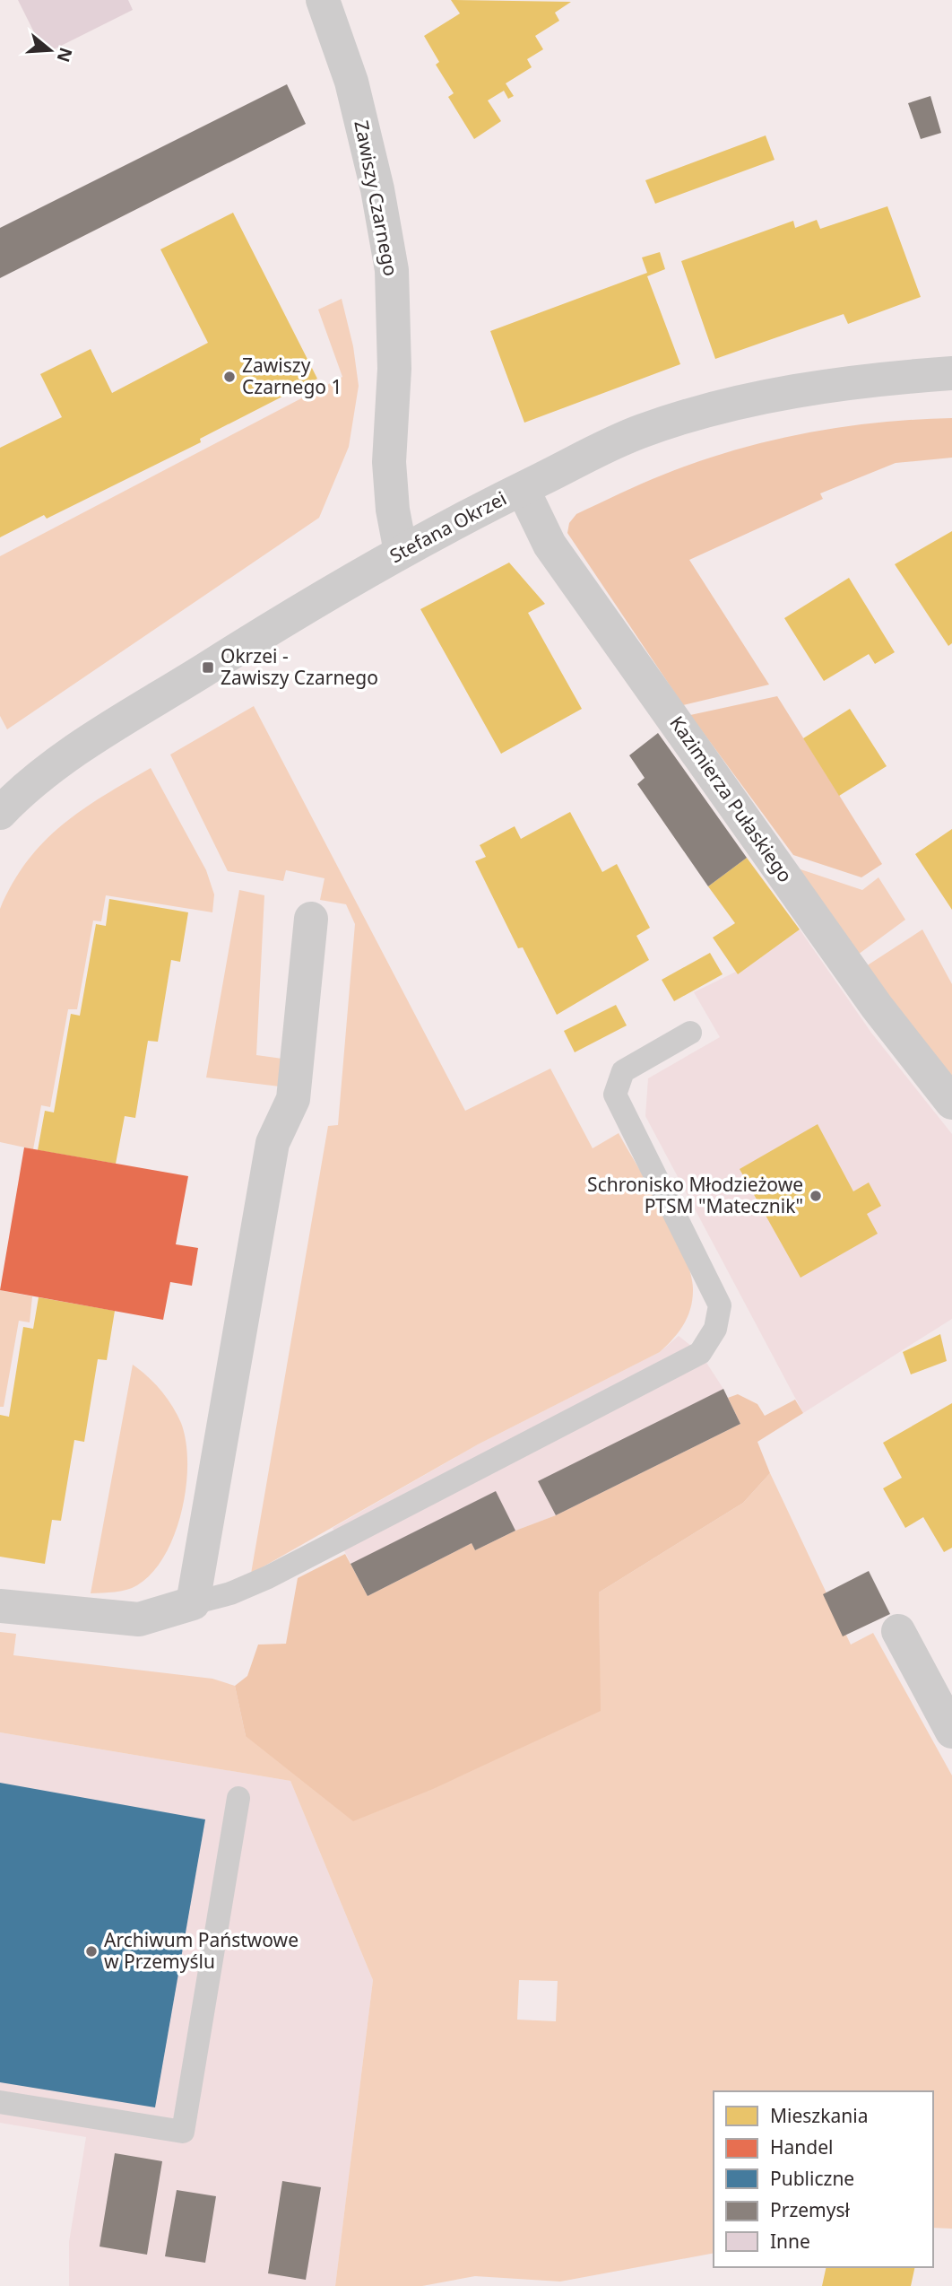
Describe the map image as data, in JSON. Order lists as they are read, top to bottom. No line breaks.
{"streets":{"street":["Zawiszy Czarnego","Stefana Okrzei","Kazimierza Pułaskiego"]},"crossings":[["Zawiszy Czarnego","Stefana Okrzei"],["Stefana Okrzei","Kazimierza Pułaskiego"]],"places":{"other":["Zawiszy Czarnego 1","Schronisko Młodzieżowe PTSM \"Matecznik\"","Archiwum Państwowe w Przemyślu"],"transit":["Okrzei - Zawiszy Czarnego"]},"legend":["Mieszkania","Handel","Publiczne","Przemysł","Inne"],"north":"right"}
